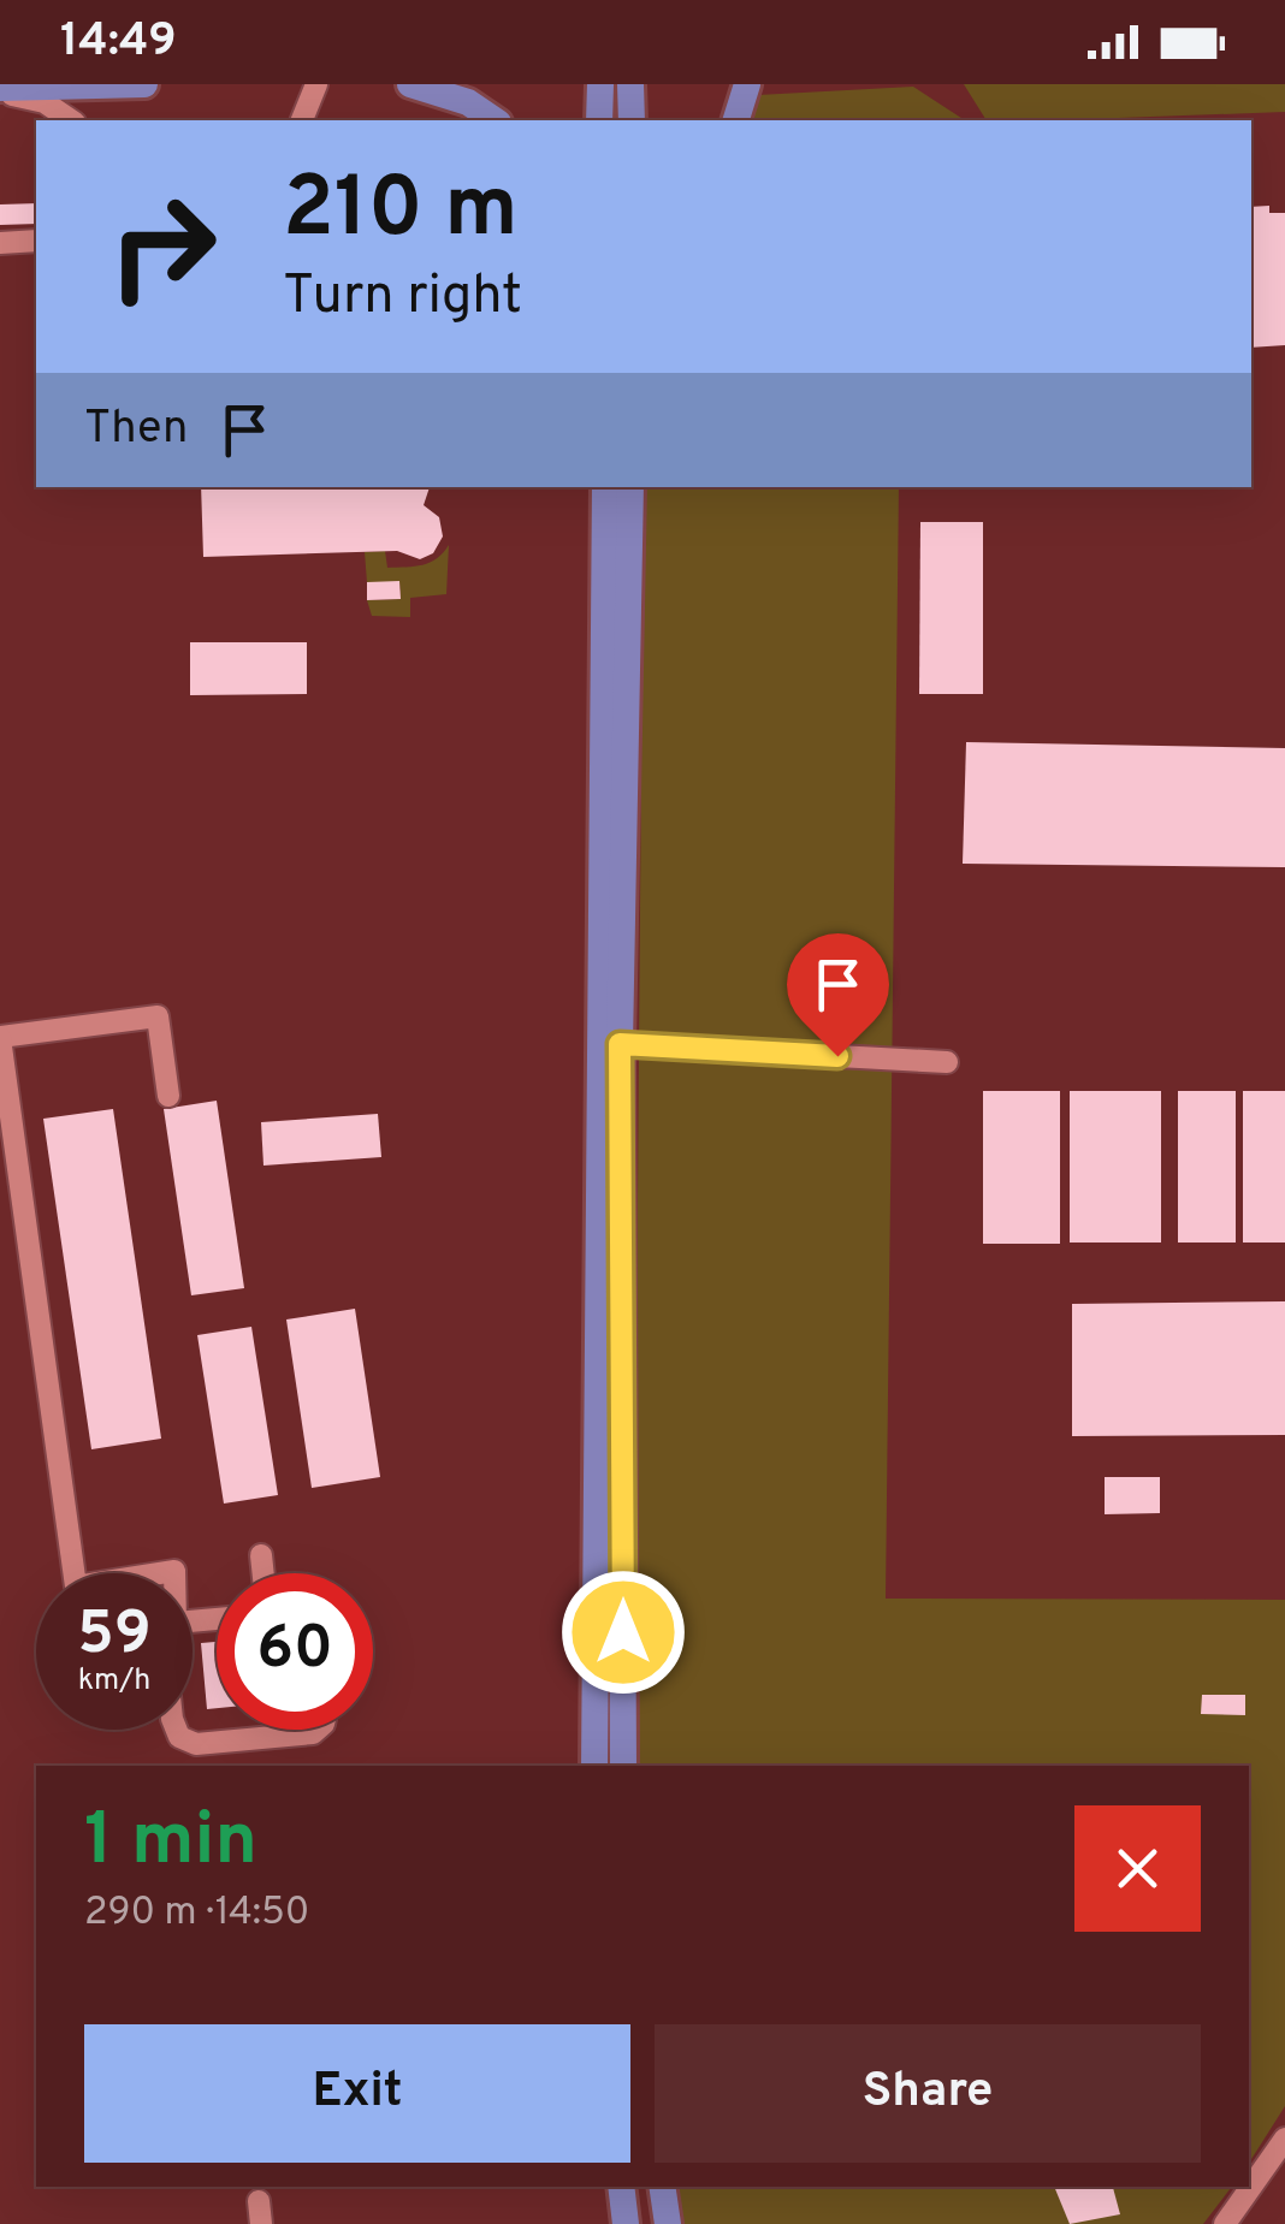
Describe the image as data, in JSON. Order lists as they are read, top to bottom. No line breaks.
{"page":{"status":"14:49","turn":["210 m","Turn right"],"then":"Then","speed":"59 km/h","limit":"60","heading":["1 min","290 m · 14:50"],"buttons":["Exit","Share"]}}
